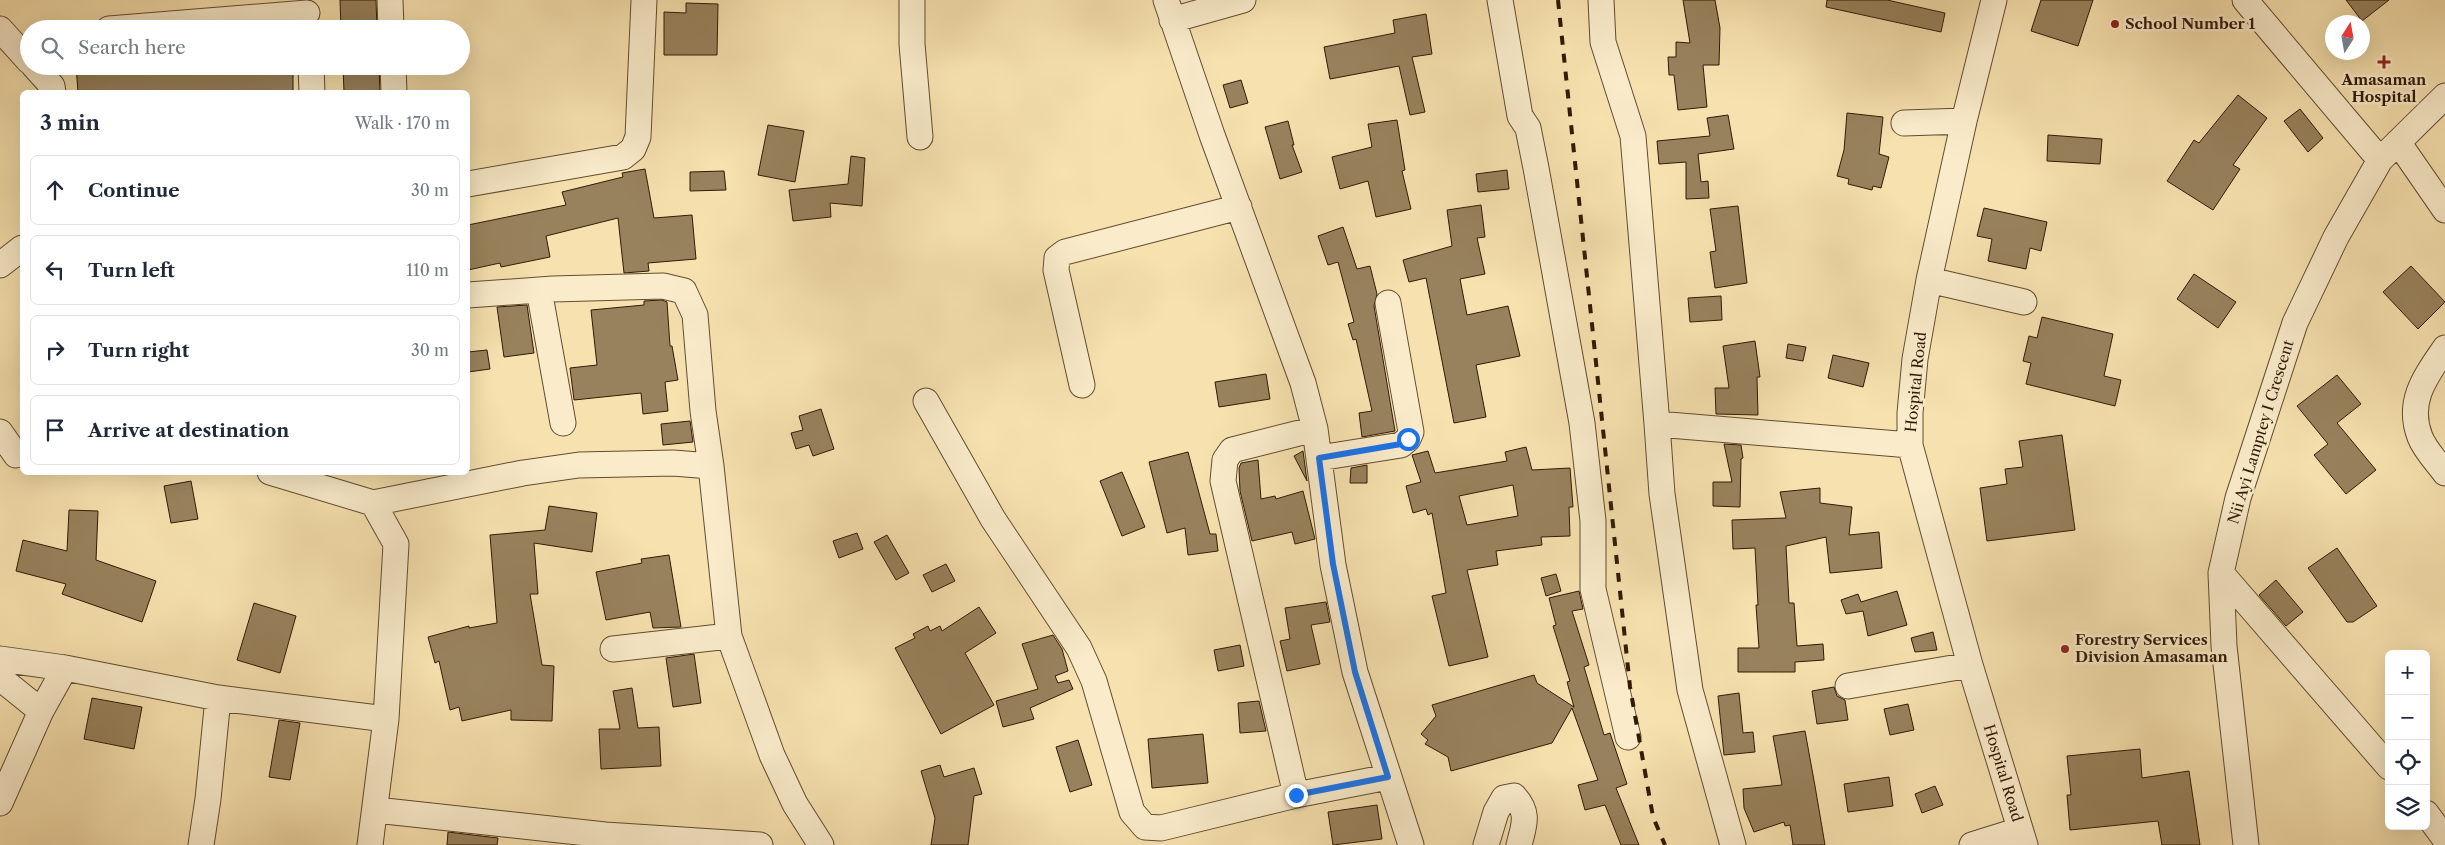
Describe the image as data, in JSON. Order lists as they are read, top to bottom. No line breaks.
{"streets":{"street":["Hospital Road","Nii Ayi Lamptey I Crescent"]},"places":{"other":["School Number 1","Forestry Services Division Amasaman"],"health":["Amasaman Hospital"]},"north":"top","page":{"search":"Search here","heading":["3 min","Walk · 170 m"],"list":[["Continue","30 m"],["Turn left","110 m"],["Turn right","30 m"],"Arrive at destination"],"map_buttons":["+","−"]}}
